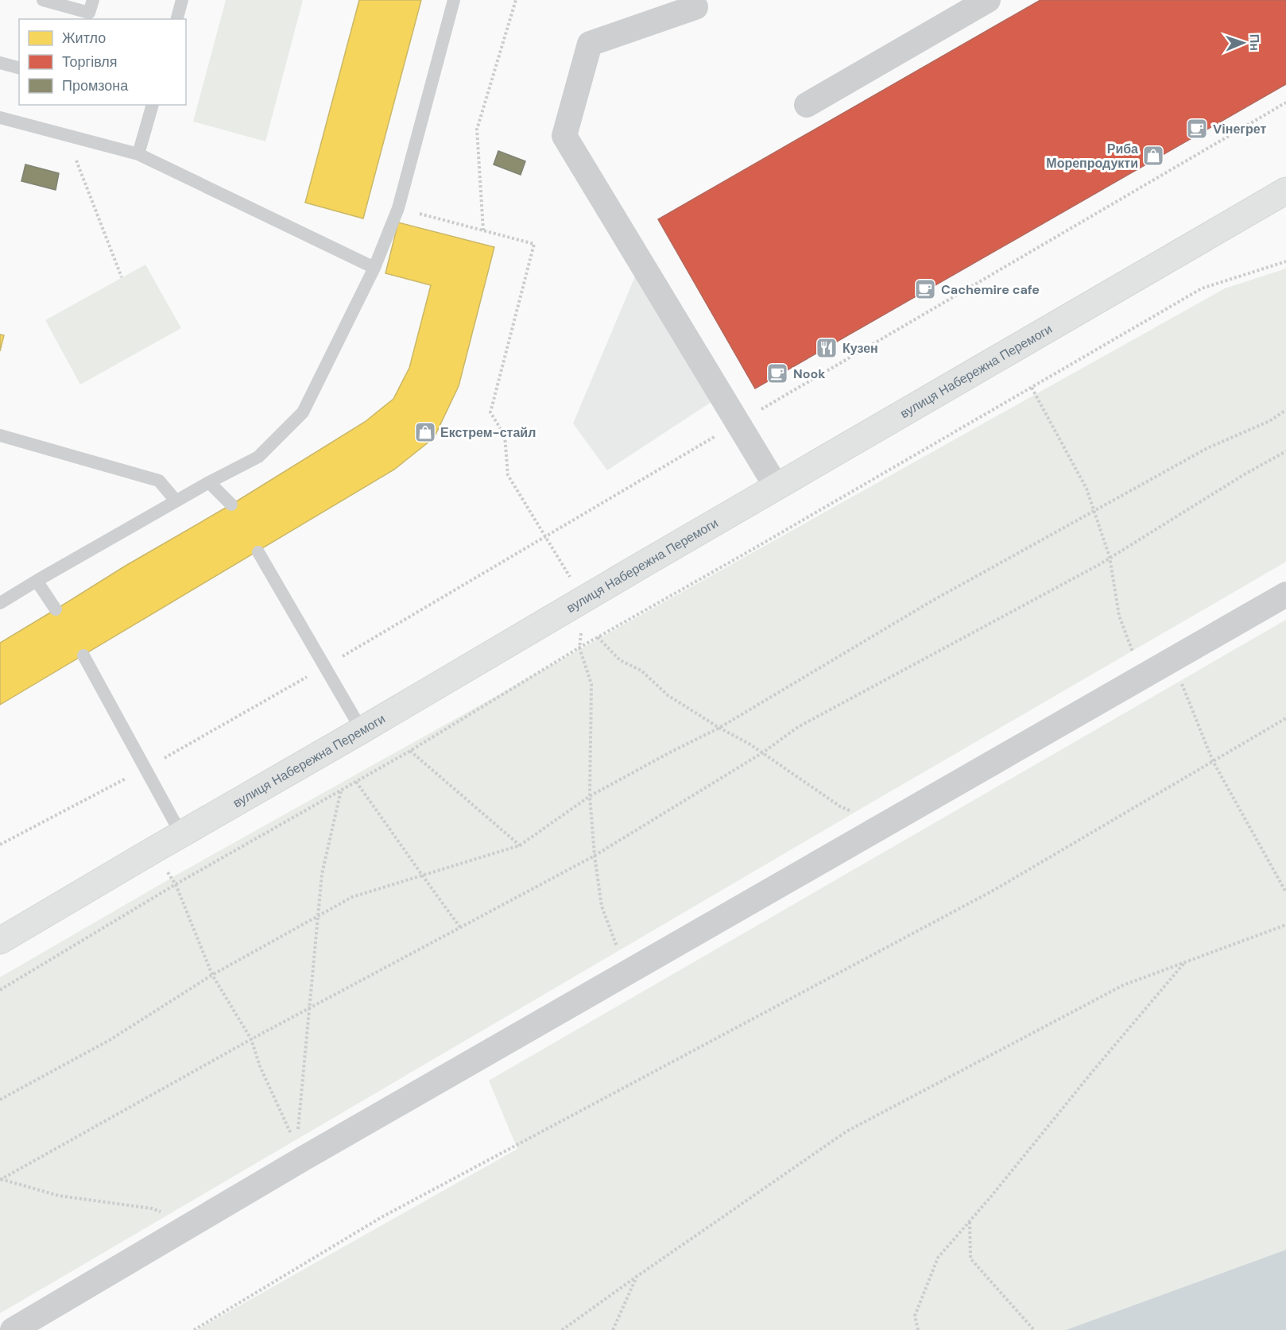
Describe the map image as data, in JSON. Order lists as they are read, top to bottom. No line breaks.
{"streets":{"main road":["вулиця Набережна Перемоги"]},"places":{"cafe":["Vінегрет","Cachemire cafe","Nook"],"shop":["Риба Морепродукти","Екстрем-стайл"],"restaurant":["Кузен"]},"legend":["Житло","Торгівля","Промзона"],"north":"right"}
